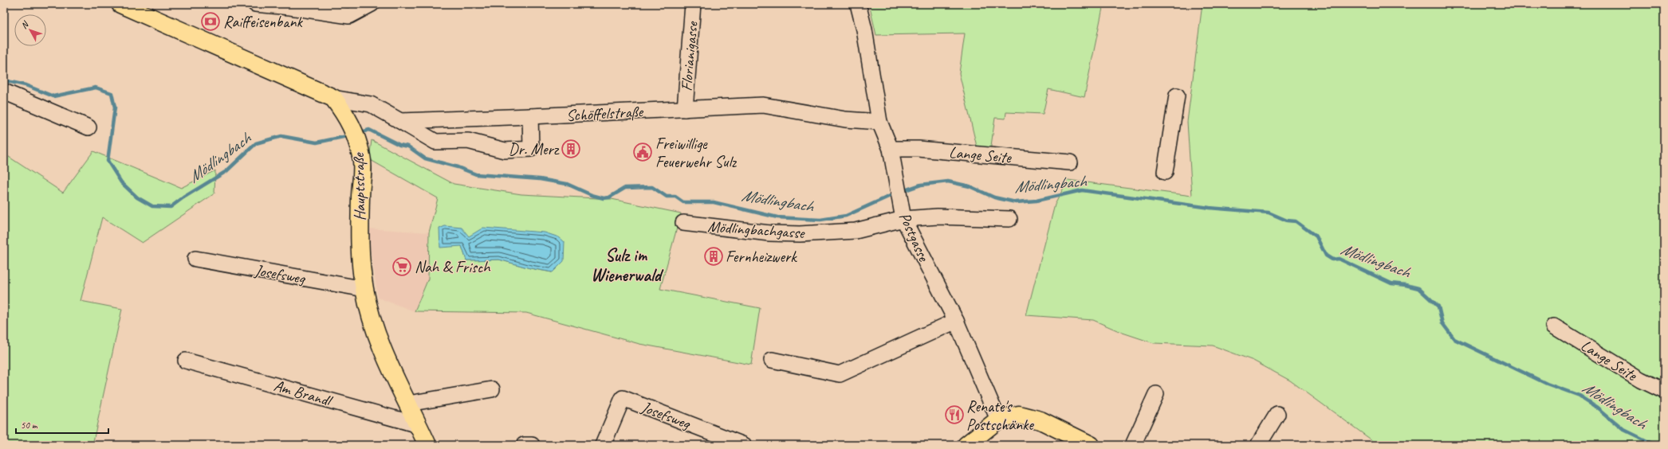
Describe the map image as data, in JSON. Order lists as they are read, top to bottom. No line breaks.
{"streets":{"main road":["Hauptstraße"],"street":["Florianigasse","Schöffelstraße","Lange Seite","Mödlingbachgasse","Postgasse","Josefsweg","Am Brandl"]},"crossings":[["Florianigasse","Schöffelstraße"],["Schöffelstraße","Postgasse"],["Lange Seite","Postgasse"],["Hauptstraße","Josefsweg"],["Hauptstraße","Am Brandl"],["Mödlingbachgasse","Postgasse"]],"districts":["Sulz im Wienerwald"],"water":["Mödlingbach"],"places":{"bank":["Raiffeisenbank"],"building":["Dr. Merz","Fernheizwerk"],"public building":["Freiwillige Feuerwehr Sulz"],"supermarket":["Nah & Frisch"],"restaurant":["Renate's Postschänke"]},"scale_bar":"50 m","north":"top left"}
